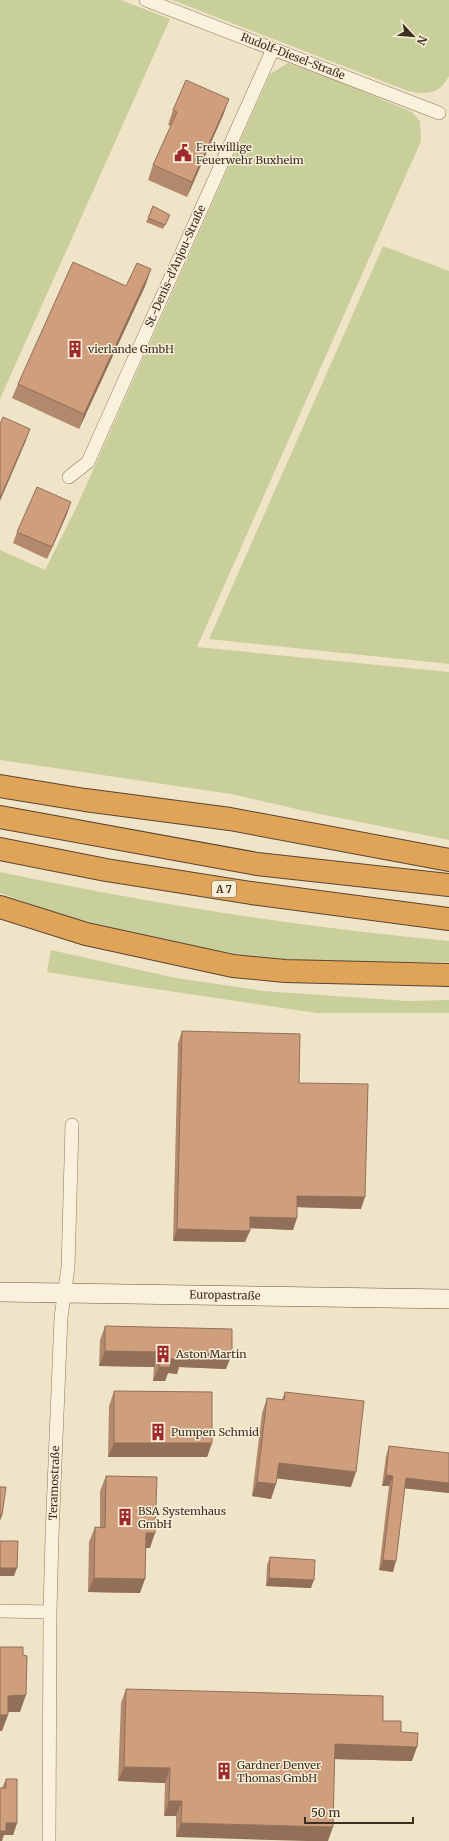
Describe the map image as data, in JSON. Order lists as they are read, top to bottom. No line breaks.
{"streets":{"highway":["A 7"],"main road":["Europastraße"],"street":["Rudolf-Diesel-Straße","St.-Denis-d'Anjou-Straße","Teramostraße"]},"crossings":[["Rudolf-Diesel-Straße","St.-Denis-d'Anjou-Straße"],["Europastraße","Teramostraße"]],"places":{"public building":["Freiwillige Feuerwehr Buxheim"],"building":["vierlande GmbH","Aston Martin","Pumpen Schmid","BSA Systemhaus GmbH","Gardner Denver Thomas GmbH"]},"scale_bar":"50 m","north":"bottom right"}
